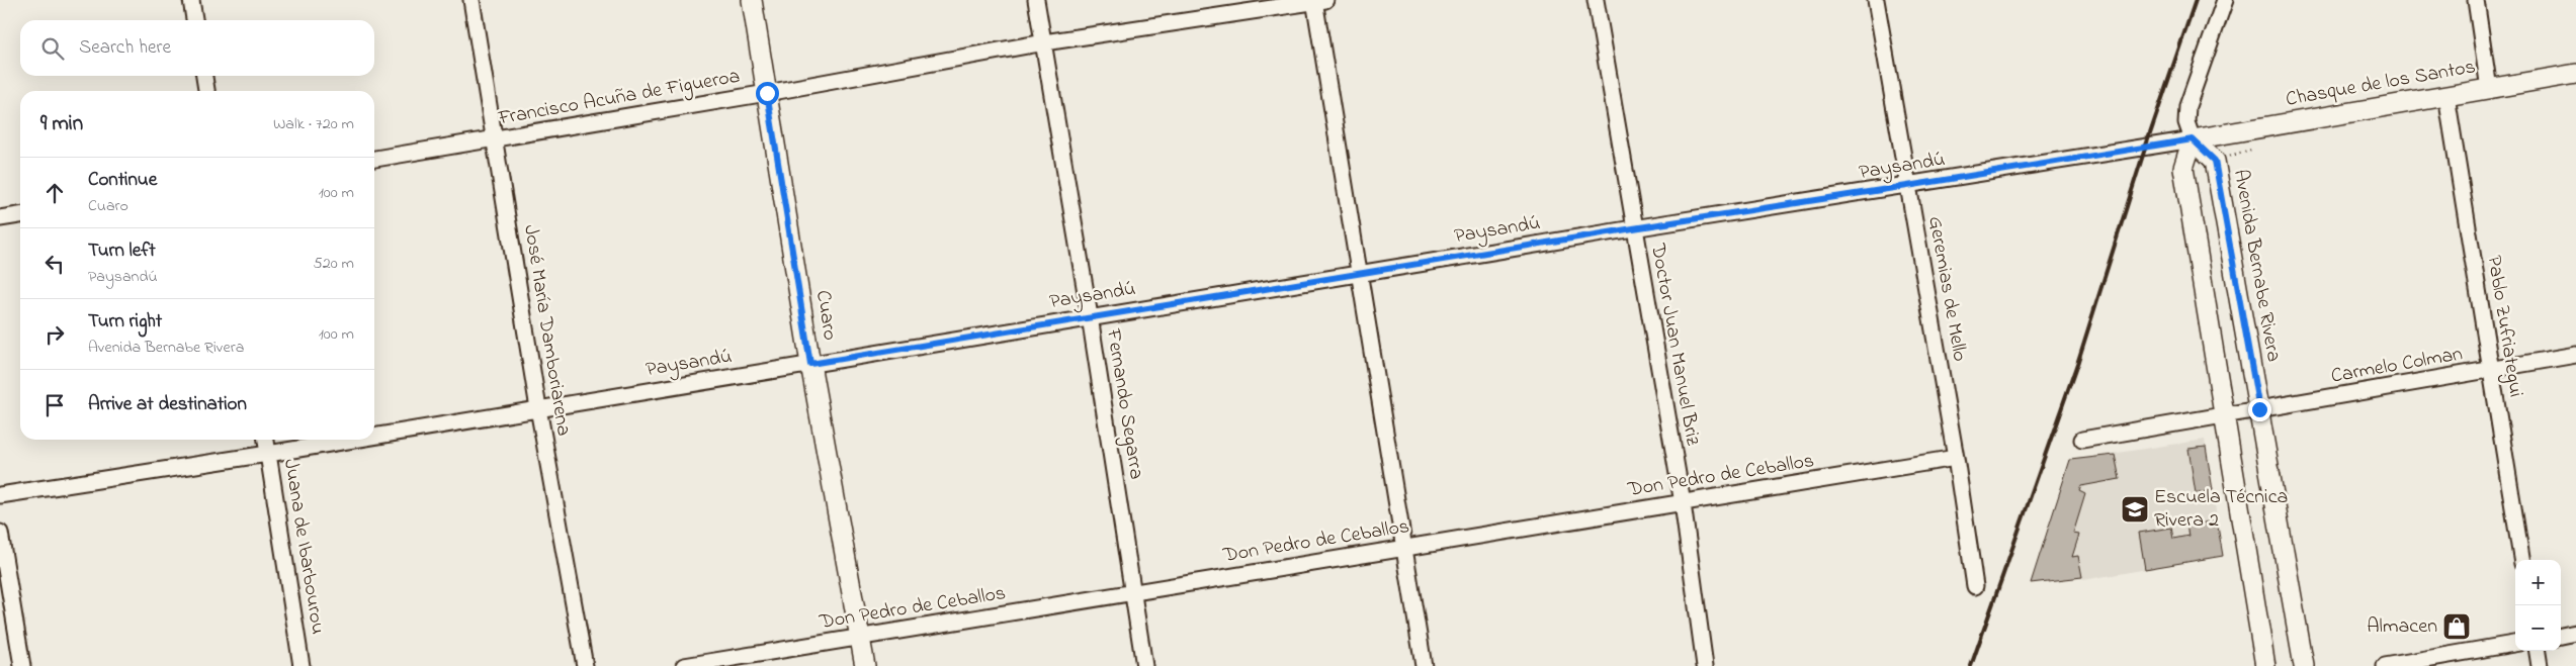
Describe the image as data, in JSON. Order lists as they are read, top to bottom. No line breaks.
{"streets":{"street":["Chasque de los Santos","Francisco Acuña de Figueroa","Paysandú","Avenida Bernabe Rivera","Geremias de Mello","Cuaro","Pablo Zufriategui","José María Damboriarena","Doctor Juan Manuel Briz","Carmelo Colman","Fernando Segarra","Don Pedro de Ceballos","Juana de Ibarbourou"]},"crossings":[["Chasque de los Santos","Paysandú"],["Chasque de los Santos","Avenida Bernabe Rivera"],["Chasque de los Santos","Pablo Zufriategui"],["Francisco Acuña de Figueroa","Cuaro"],["Francisco Acuña de Figueroa","José María Damboriarena"],["Francisco Acuña de Figueroa","Fernando Segarra"],["Paysandú","Avenida Bernabe Rivera"],["Paysandú","Geremias de Mello"],["Paysandú","Cuaro"],["Paysandú","José María Damboriarena"],["Paysandú","Doctor Juan Manuel Briz"],["Paysandú","Fernando Segarra"],["Paysandú","Juana de Ibarbourou"],["Avenida Bernabe Rivera","Carmelo Colman"],["Geremias de Mello","Don Pedro de Ceballos"],["Cuaro","Don Pedro de Ceballos"],["Pablo Zufriategui","Carmelo Colman"],["Doctor Juan Manuel Briz","Don Pedro de Ceballos"],["Fernando Segarra","Don Pedro de Ceballos"]],"places":{"school or university":["Escuela Técnica Rivera 2"],"shop":["Almacen"]},"page":{"search":"Search here","heading":["9 min","Walk · 720 m"],"list":[["Continue","Cuaro","100 m"],["Turn left","Paysandú","520 m"],["Turn right","Avenida Bernabe Rivera","100 m"],"Arrive at destination"],"map_buttons":["+","−"]}}
